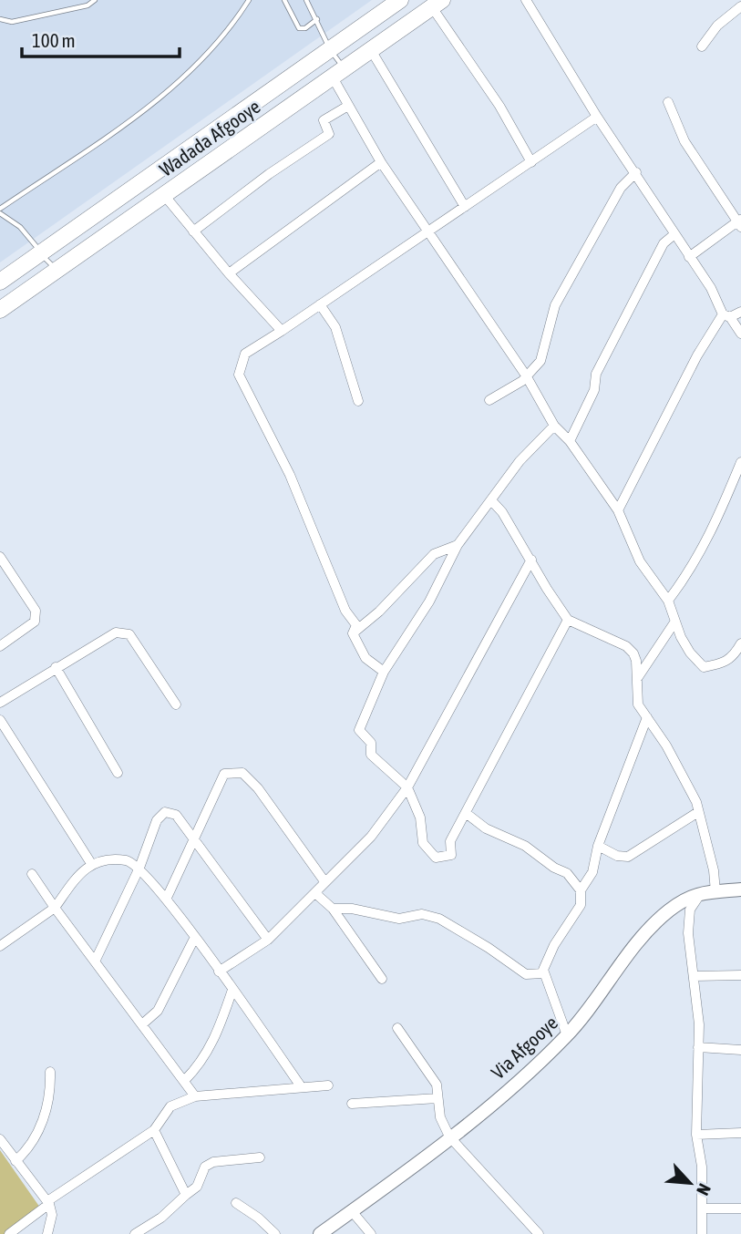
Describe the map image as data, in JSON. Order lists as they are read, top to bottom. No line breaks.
{"streets":{"highway":["Wadada Afgooye"],"main road":["Via Afgooye"]},"scale_bar":"100 m","north":"bottom right"}
